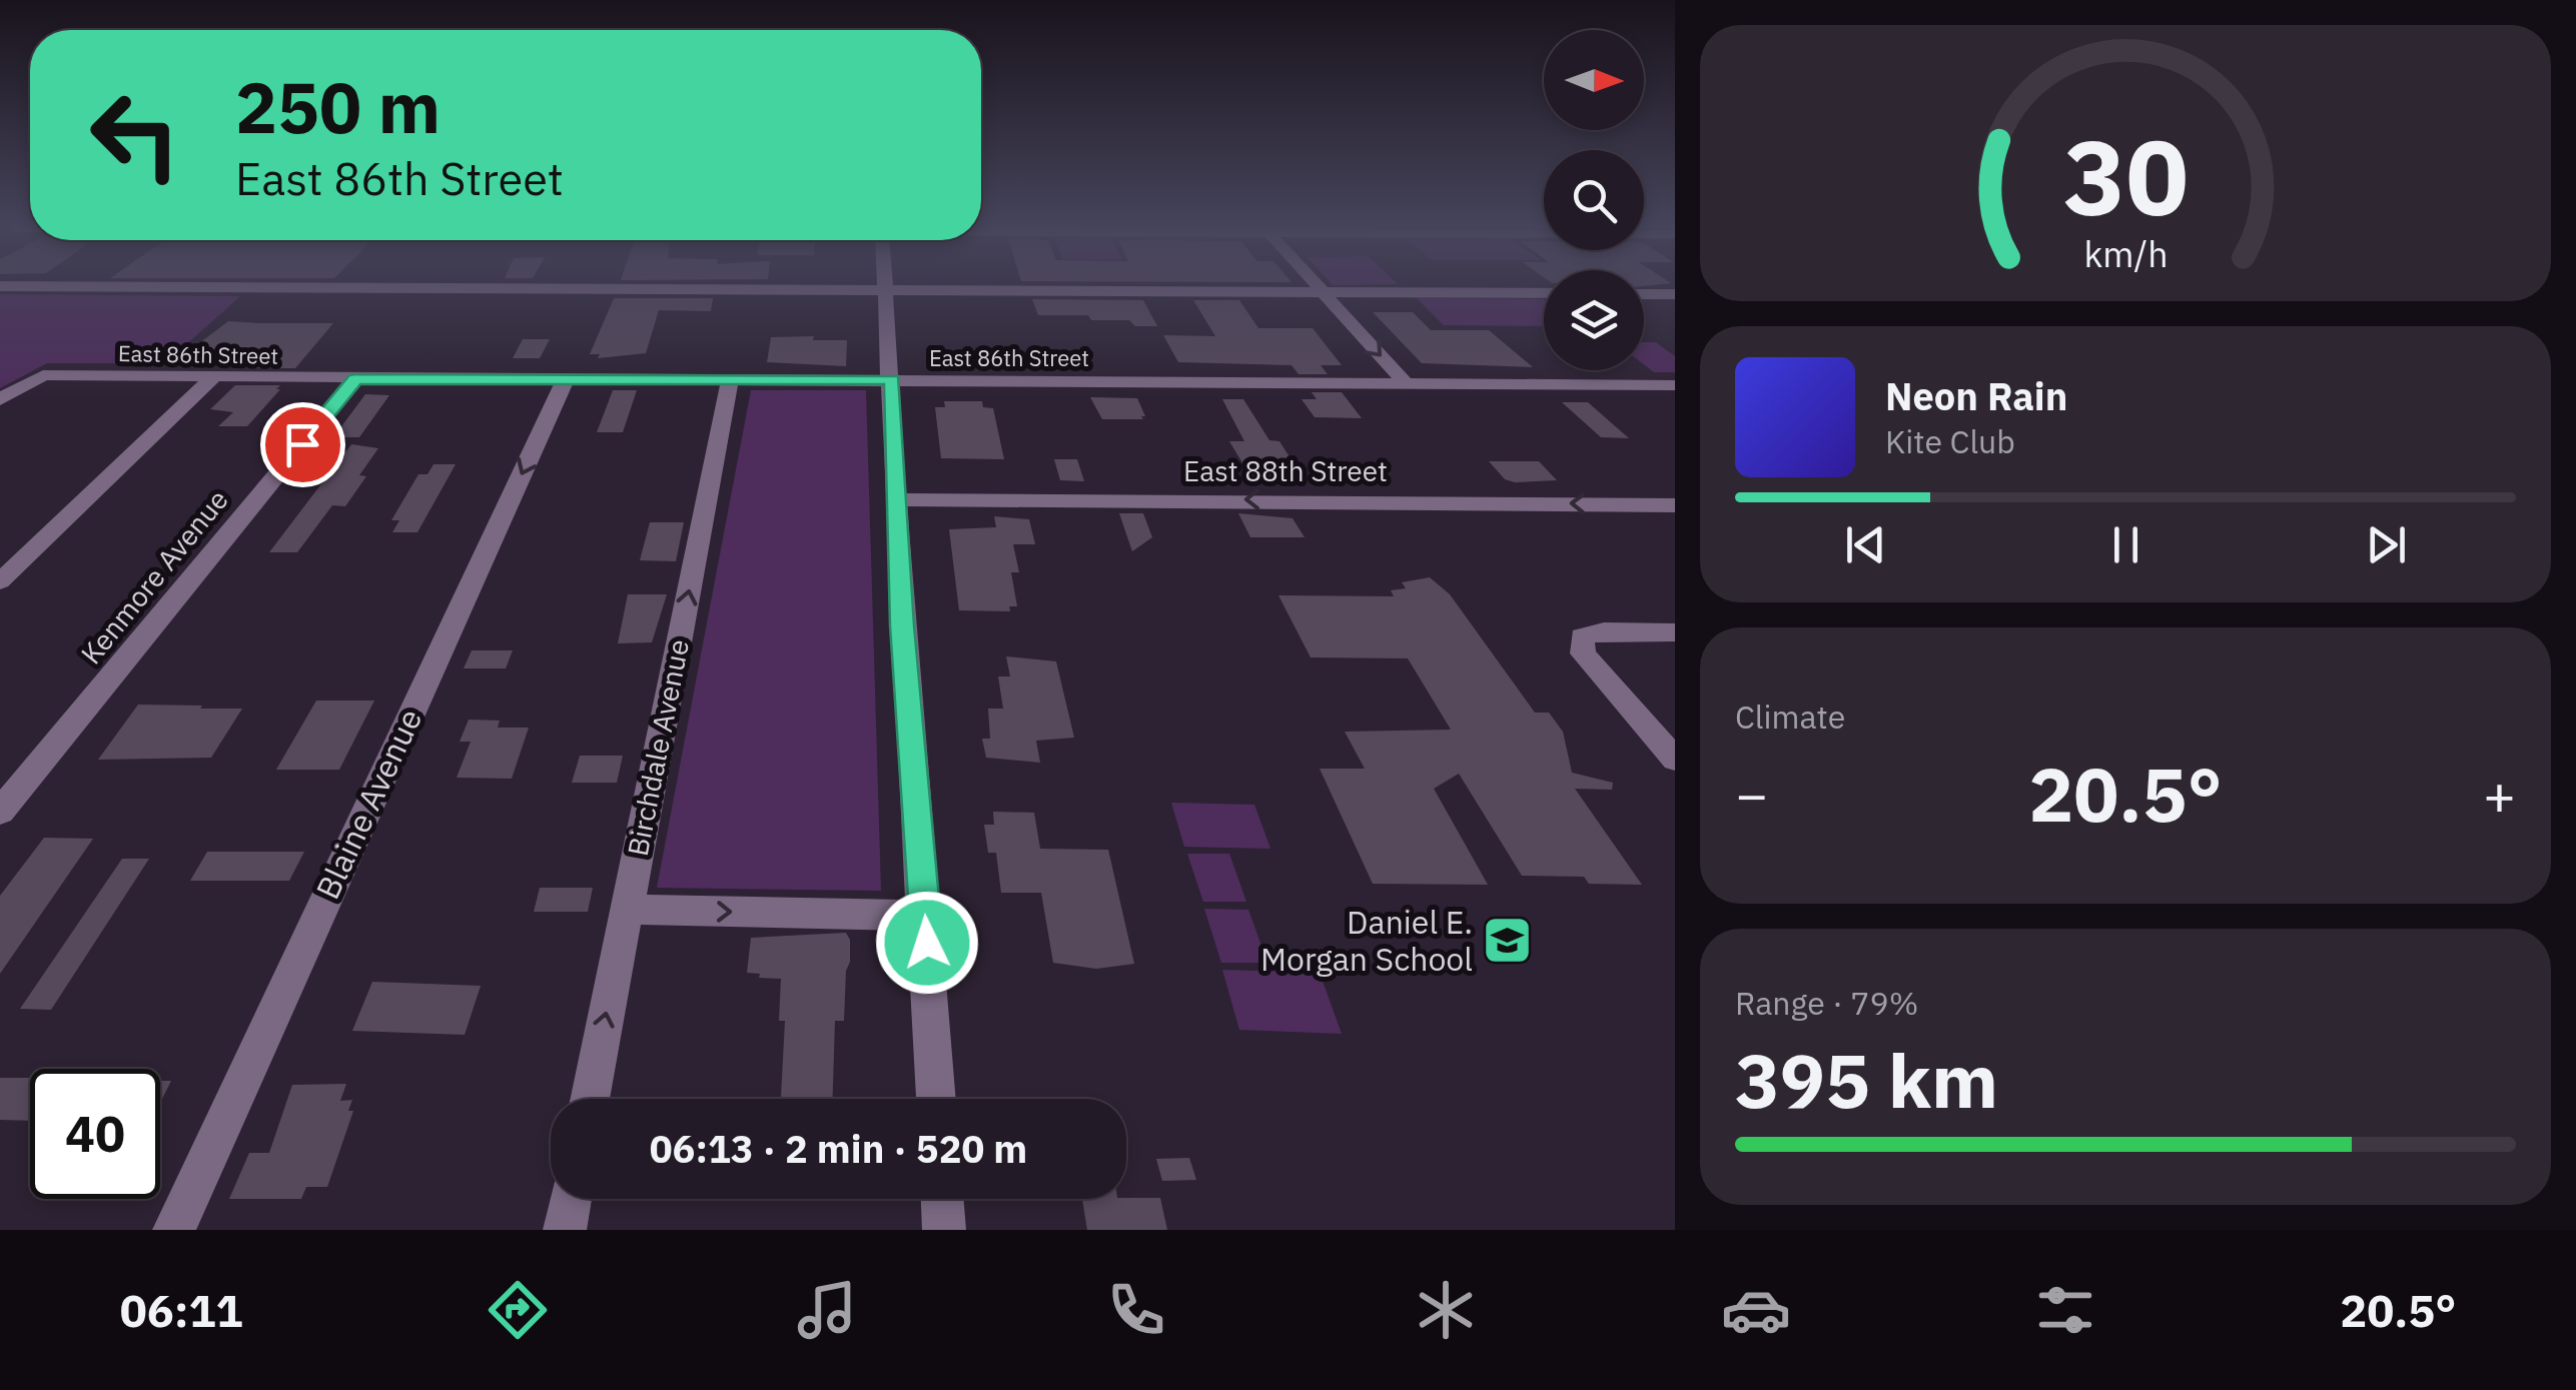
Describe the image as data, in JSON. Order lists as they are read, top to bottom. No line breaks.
{"streets":{"street":["East 86th Street","East 88th Street","Kenmore Avenue","Birchdale Avenue","Blaine Avenue"]},"crossings":[["East 86th Street","Kenmore Avenue"],["East 86th Street","Birchdale Avenue"],["East 86th Street","Blaine Avenue"]],"one_way":["Blaine Avenue"],"places":{"school or university":["Daniel E. Morgan School"]},"north":"right","page":{"turn":["250 m","East 86th Street"],"song":["Neon Rain","Kite Club"],"tile":["Climate",["Range · 79%","395 km"]],"heat":["−","20.5°","+"],"limit":"40","trip":"06:13 · 2 min · 520 m","tabs":["06:11","20.5°"],"gauge":["30","km/h"]}}
